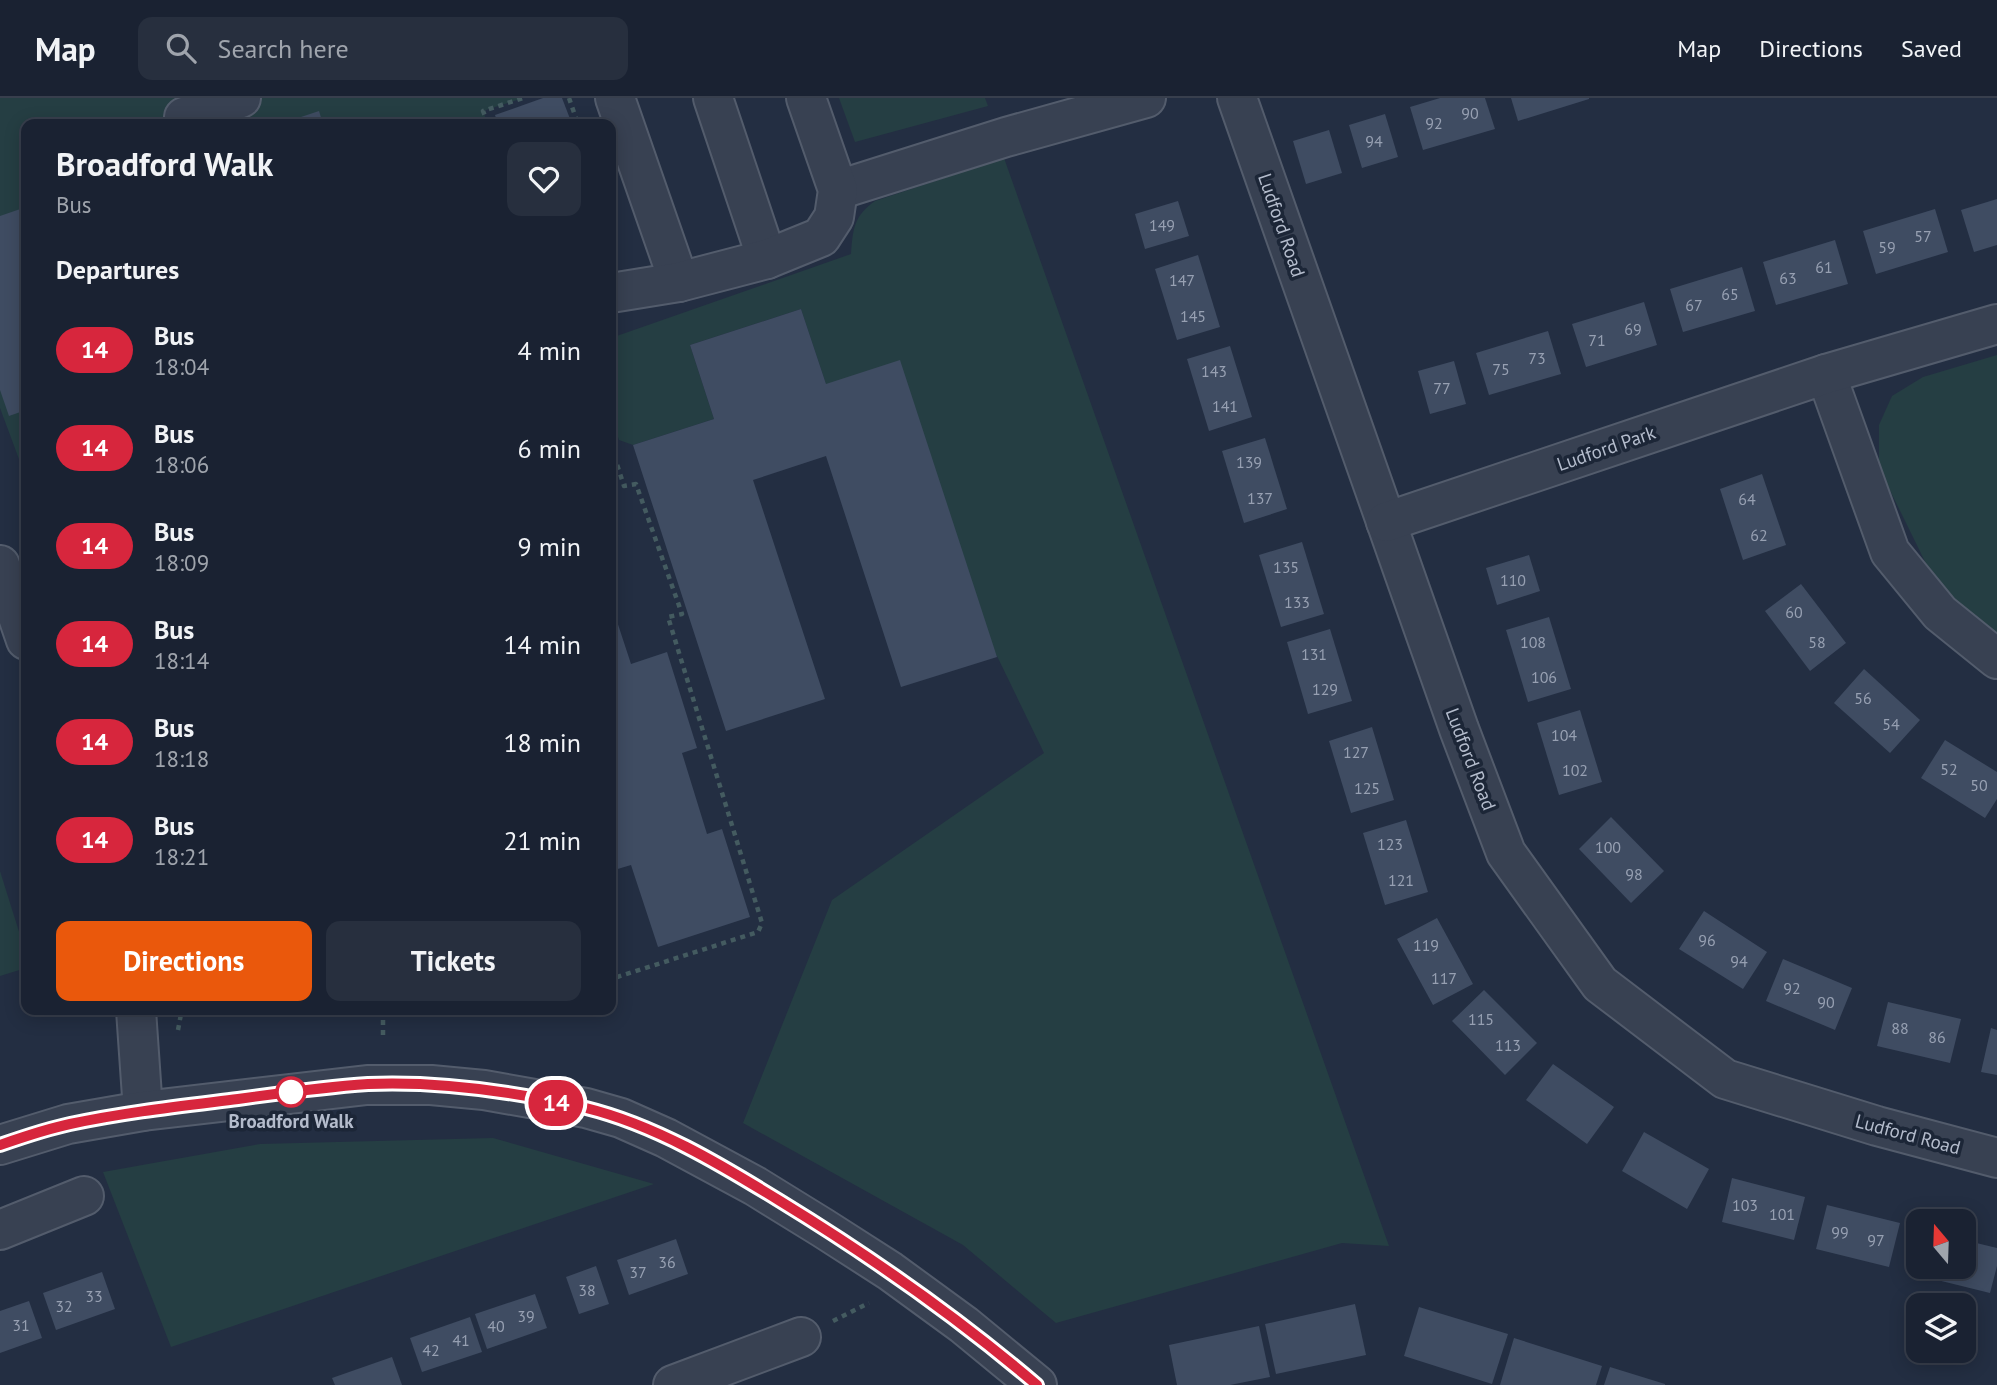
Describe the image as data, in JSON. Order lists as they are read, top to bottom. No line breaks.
{"streets":{"street":["Ludford Road","Ludford Park"]},"crossings":[["Ludford Road","Ludford Park"]],"places":["Broadford Walk"],"lines":["bus line 14"],"house_numbers":["90","92","94","149","57","59","61","63","147","65","67","145","69","71","73","75","143","77","141","139","137","64","62","135","110","133","60","108","58","131","106","129","56","54","104","127","52","102","50","125","123","100","98","121","96","119","94","117","92","90","115","88","86","113","103","101","99","97","36","37","38","33","32","39","31","40","41","42"],"north":"top","page":{"header":"Map","search":"Search here","nav":["Map","Directions","Saved"],"on_map":"14","heading":[["Broadford Walk","Bus"],"Departures"],"list":[{"mark":"14","name":"Bus","note":"18:04","value":"4 min"},{"mark":"14","name":"Bus","note":"18:06","value":"6 min"},{"mark":"14","name":"Bus","note":"18:09","value":"9 min"},{"mark":"14","name":"Bus","note":"18:14","value":"14 min"},{"mark":"14","name":"Bus","note":"18:18","value":"18 min"},{"mark":"14","name":"Bus","note":"18:21","value":"21 min"}],"buttons":["Directions","Tickets"]}}
